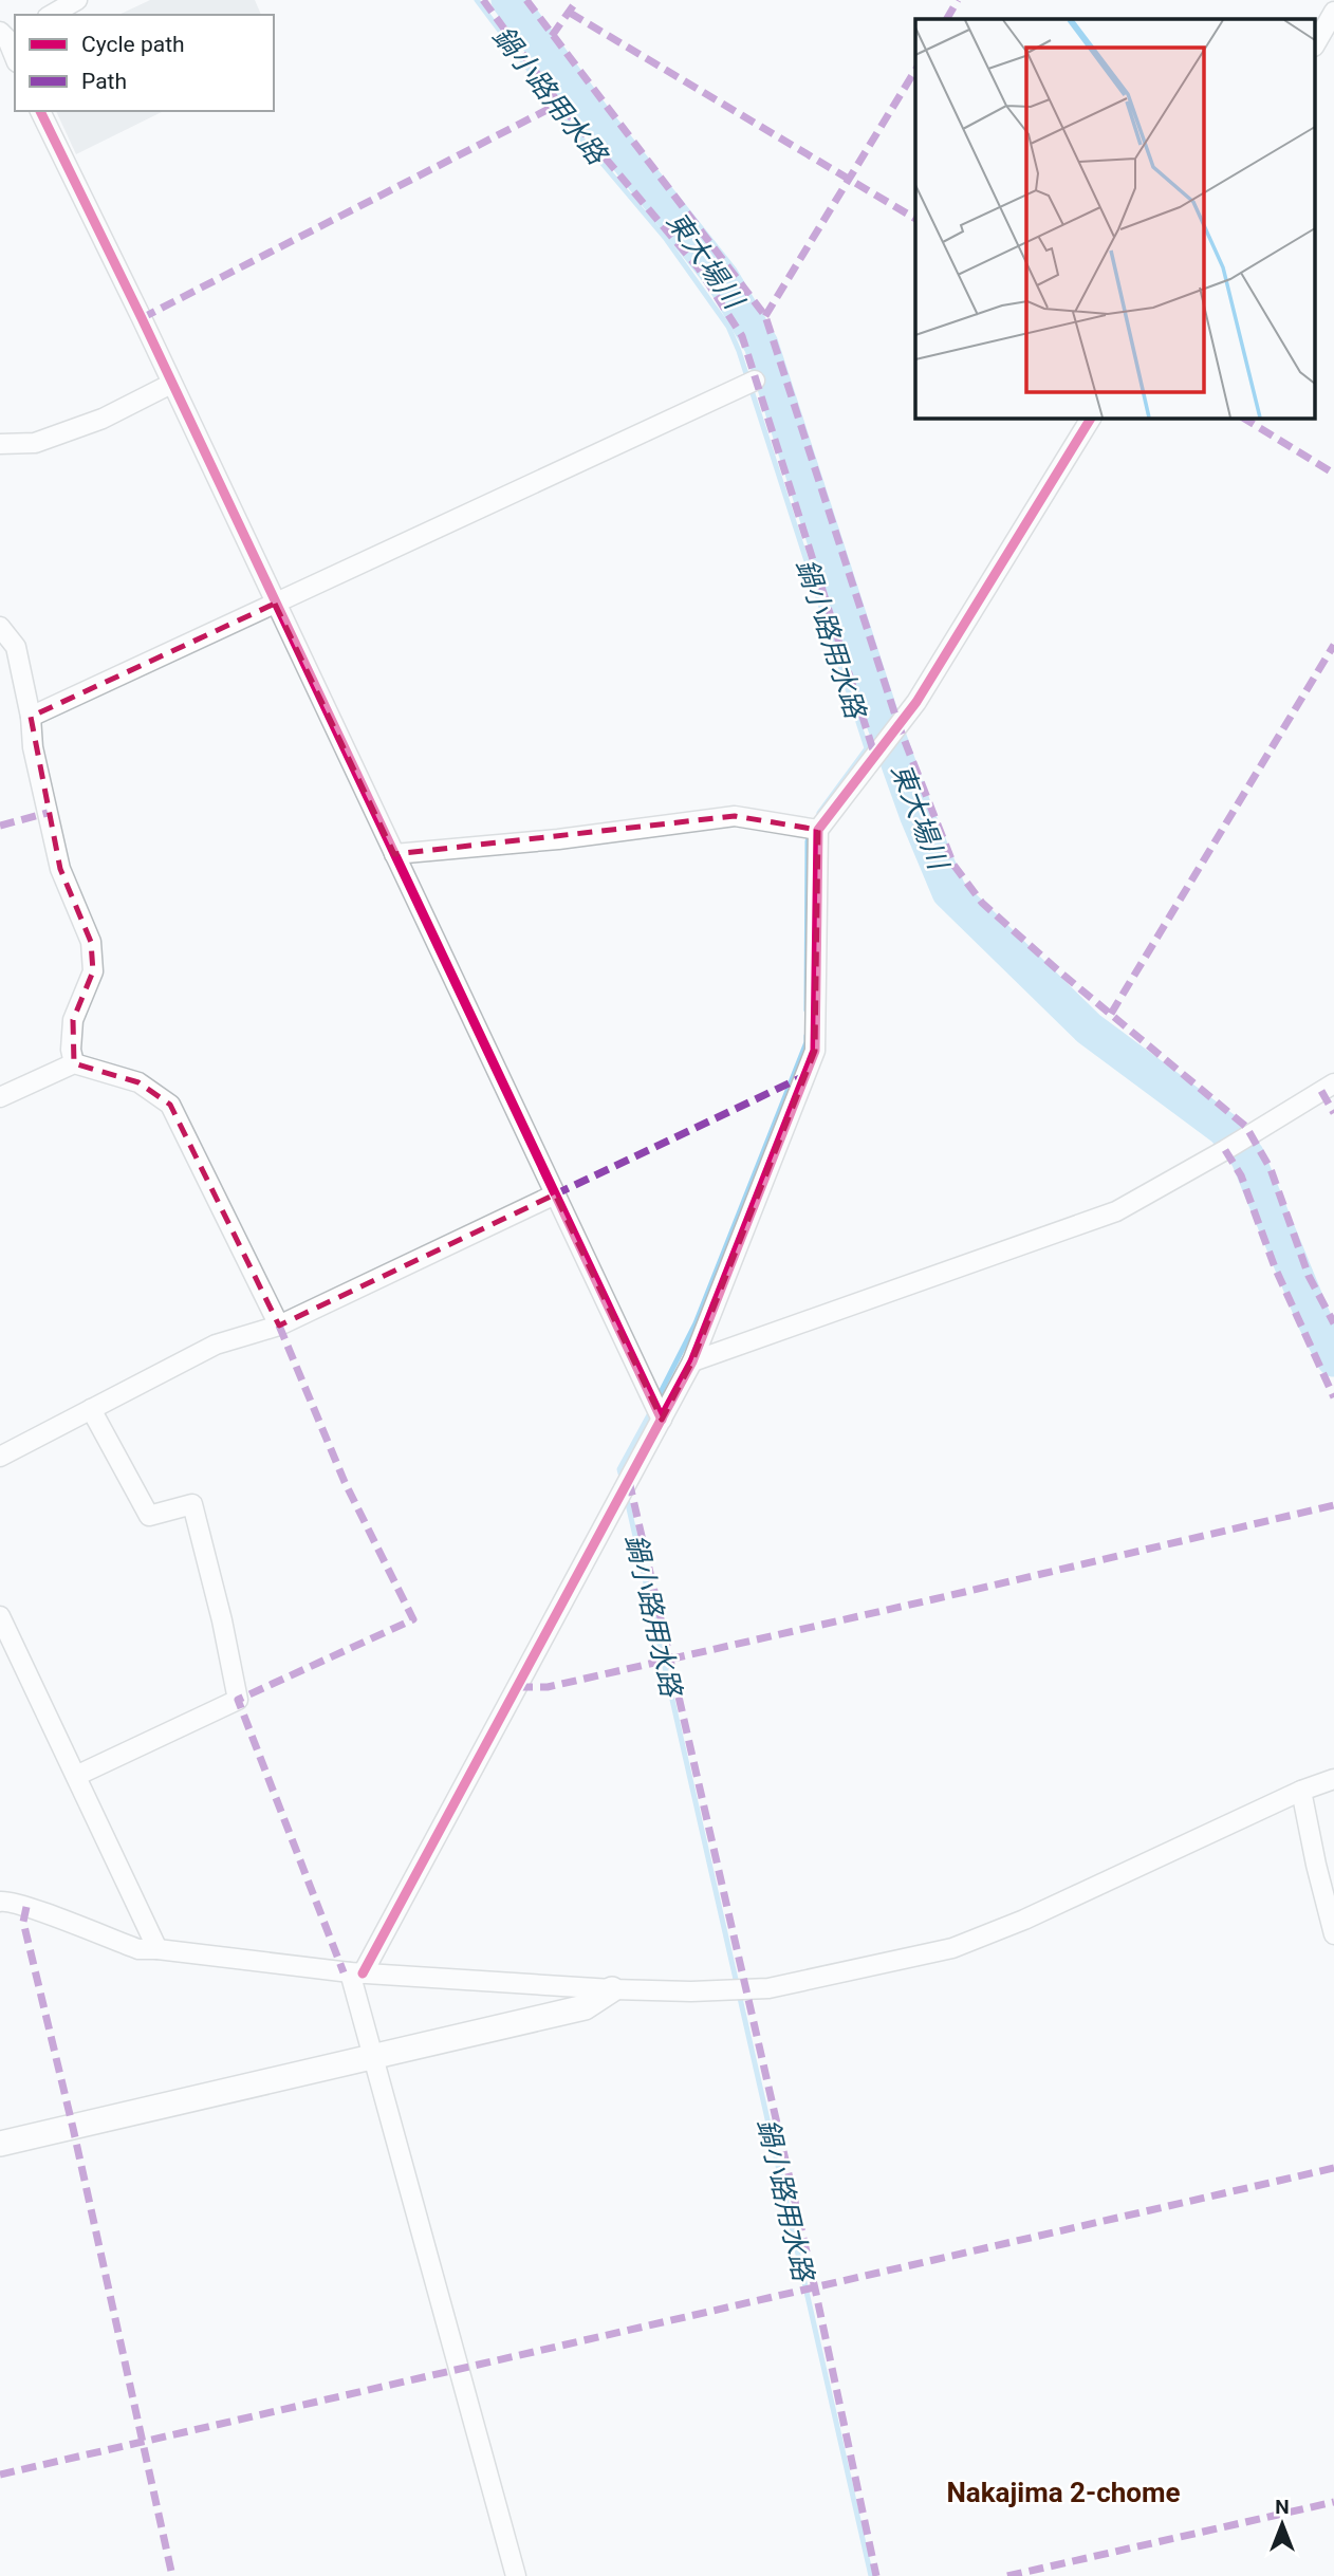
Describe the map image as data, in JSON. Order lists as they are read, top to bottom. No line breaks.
{"districts":["Nakajima 2-chome"],"water":["鍋小路用水路","東大場川"],"legend":["Cycle path","Path"],"north":"top"}
